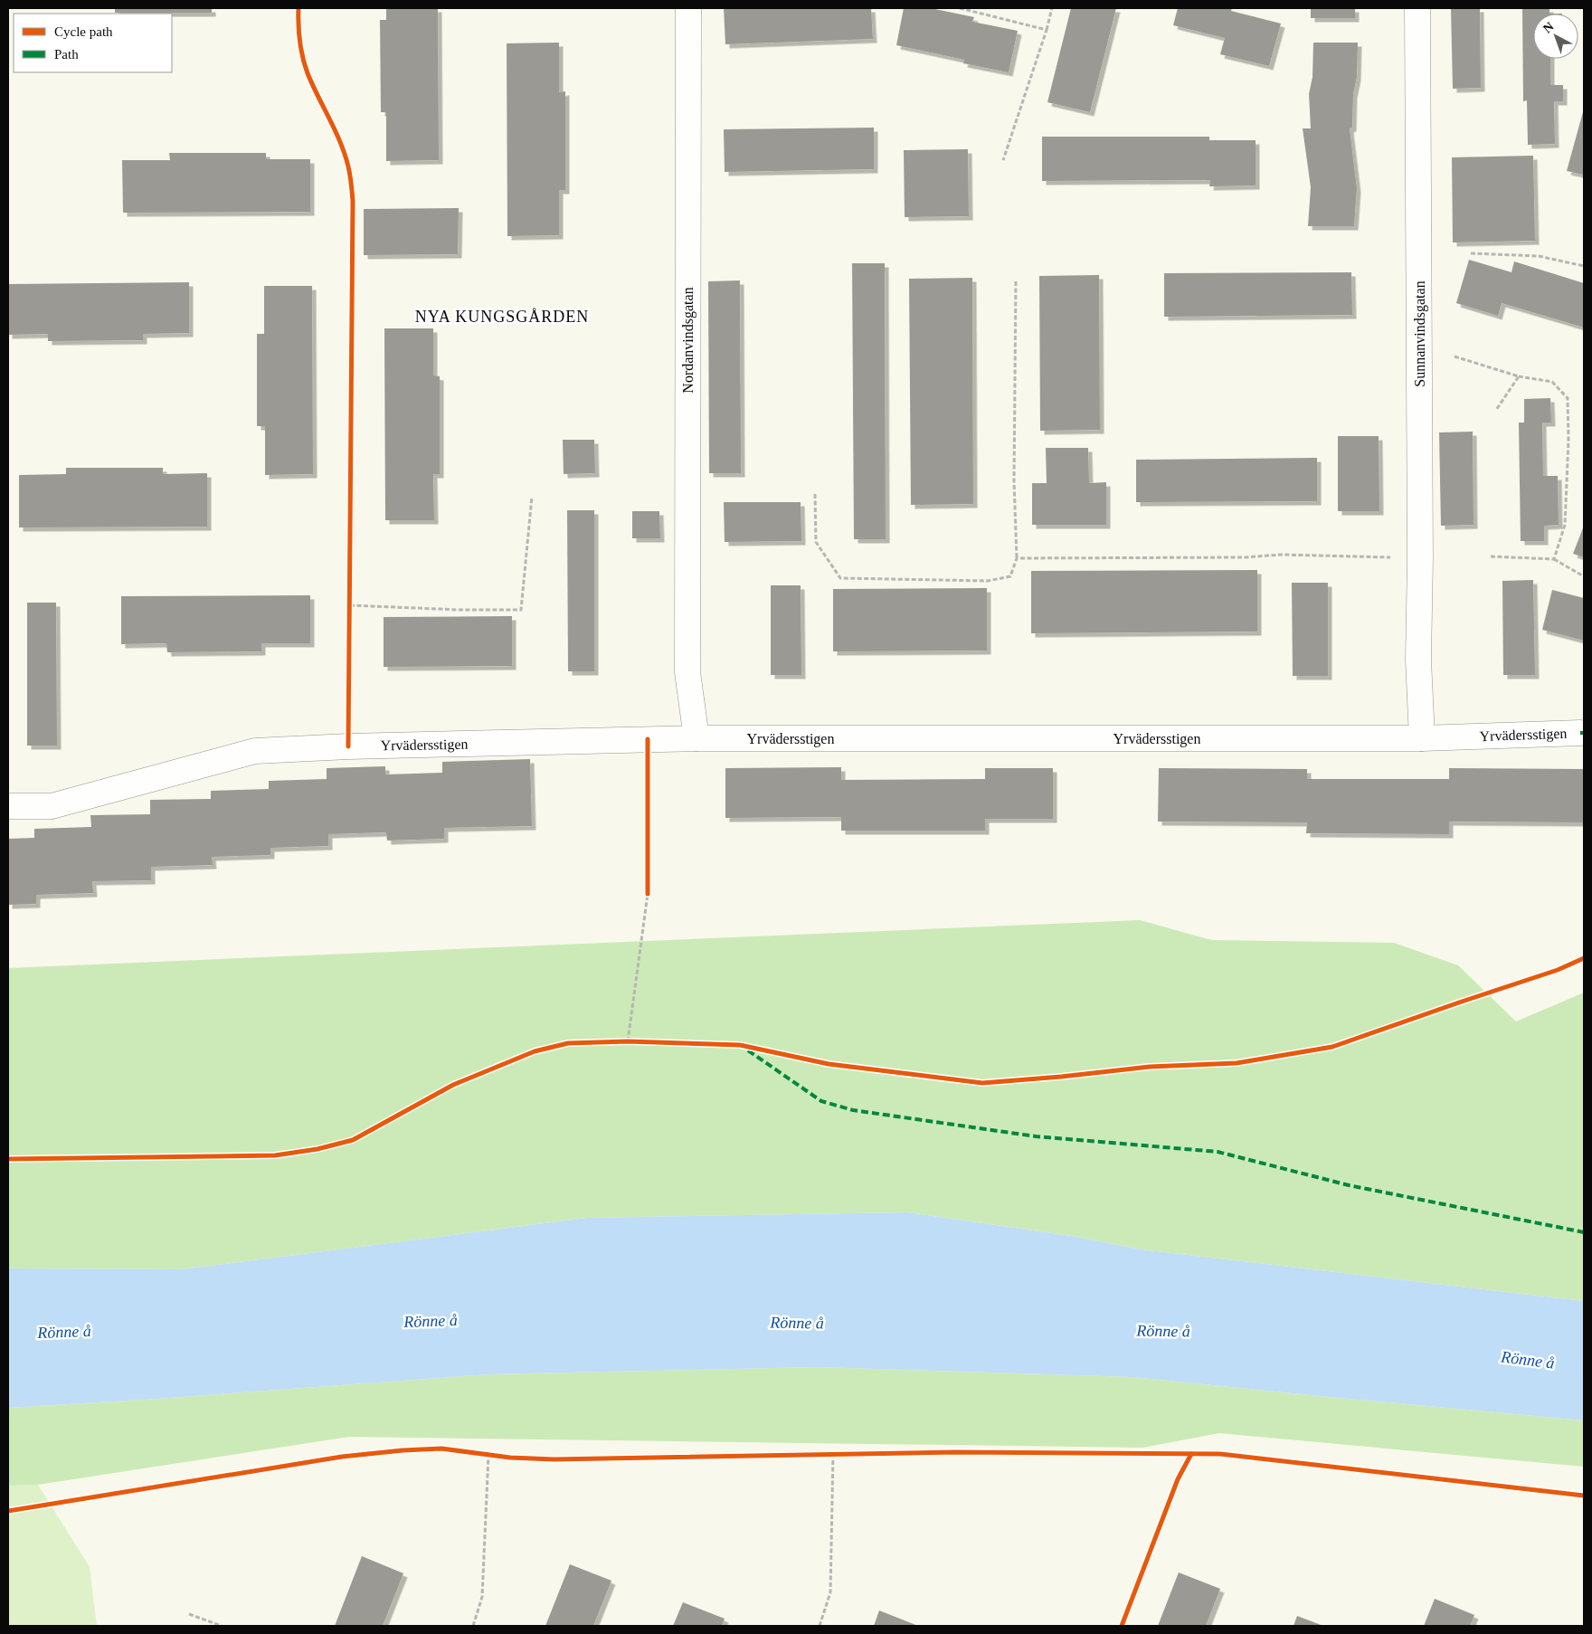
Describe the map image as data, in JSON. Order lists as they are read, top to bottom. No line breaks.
{"streets":{"street":["Sunnanvindsgatan","Nordanvindsgatan","Yrvädersstigen"]},"crossings":[["Sunnanvindsgatan","Yrvädersstigen"],["Nordanvindsgatan","Yrvädersstigen"]],"districts":["NYA KUNGSGÅRDEN"],"water":["Rönne å"],"legend":["Cycle path","Path"],"north":"top left"}
